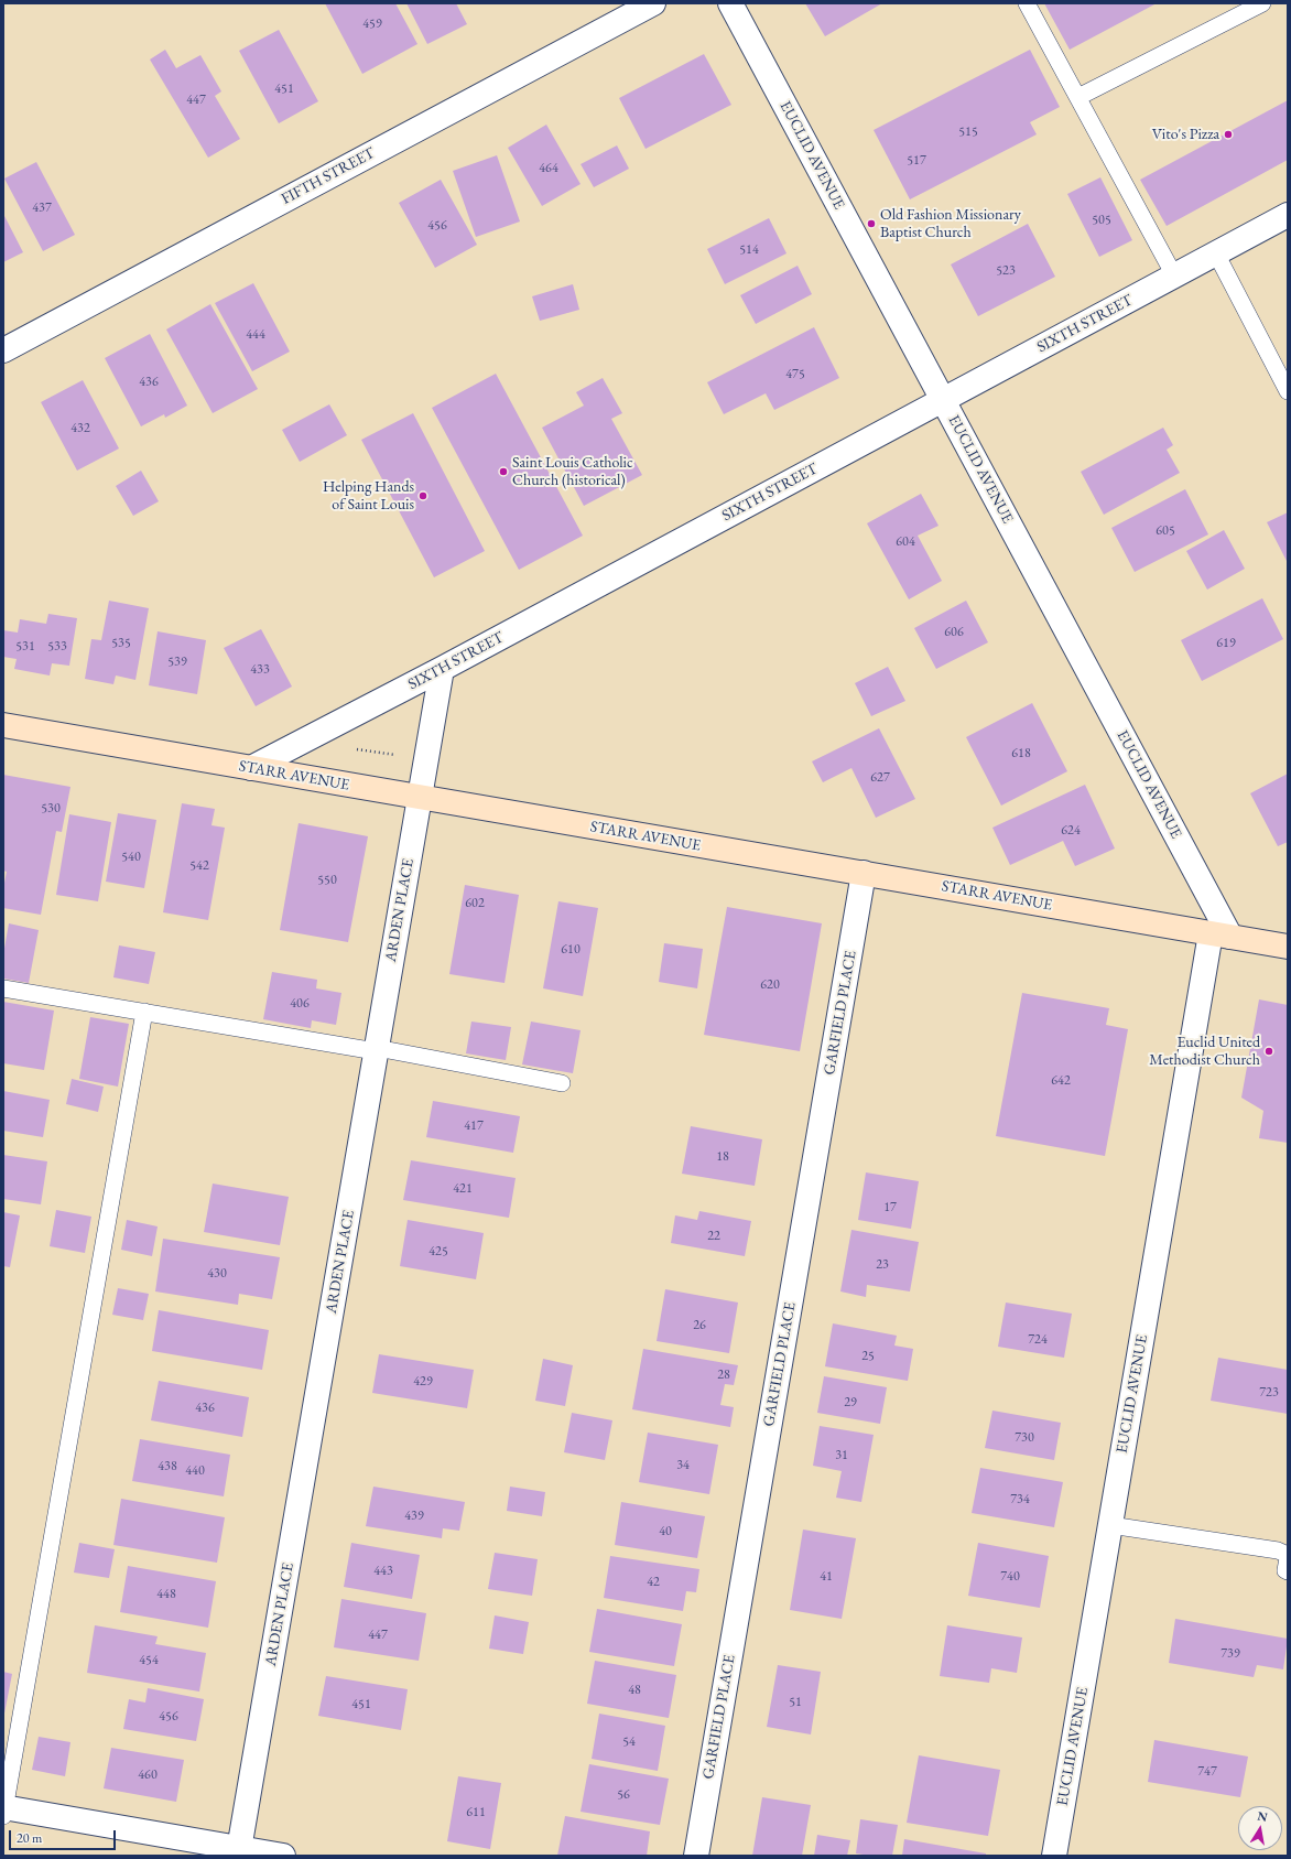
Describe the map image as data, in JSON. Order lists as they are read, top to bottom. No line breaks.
{"streets":{"main road":["STARR AVENUE"],"street":["EUCLID AVENUE","FIFTH STREET","SIXTH STREET","ARDEN PLACE","GARFIELD PLACE"]},"crossings":[["EUCLID AVENUE","SIXTH STREET"],["EUCLID AVENUE","STARR AVENUE"],["SIXTH STREET","STARR AVENUE"],["SIXTH STREET","ARDEN PLACE"],["STARR AVENUE","ARDEN PLACE"],["STARR AVENUE","GARFIELD PLACE"]],"places":["Vito's Pizza","Old Fashion Missionary Baptist Church","Saint Louis Catholic Church (historical)","Helping Hands of Saint Louis","Euclid United Methodist Church"],"house_numbers":["459","451","447","515","517","464","437","505","456","514","523","444","475","436","432","605","604","606","535","619","531","533","539","433","618","627","530","624","540","542","550","602","610","620","406","642","417","18","421","17","22","425","23","430","26","724","25","28","429","723","29","436","730","31","34","438","440","734","439","40","443","41","740","42","448","447","739","454","48","51","451","456","54","747","460","56","611"],"scale_bar":"20 m","north":"top"}
